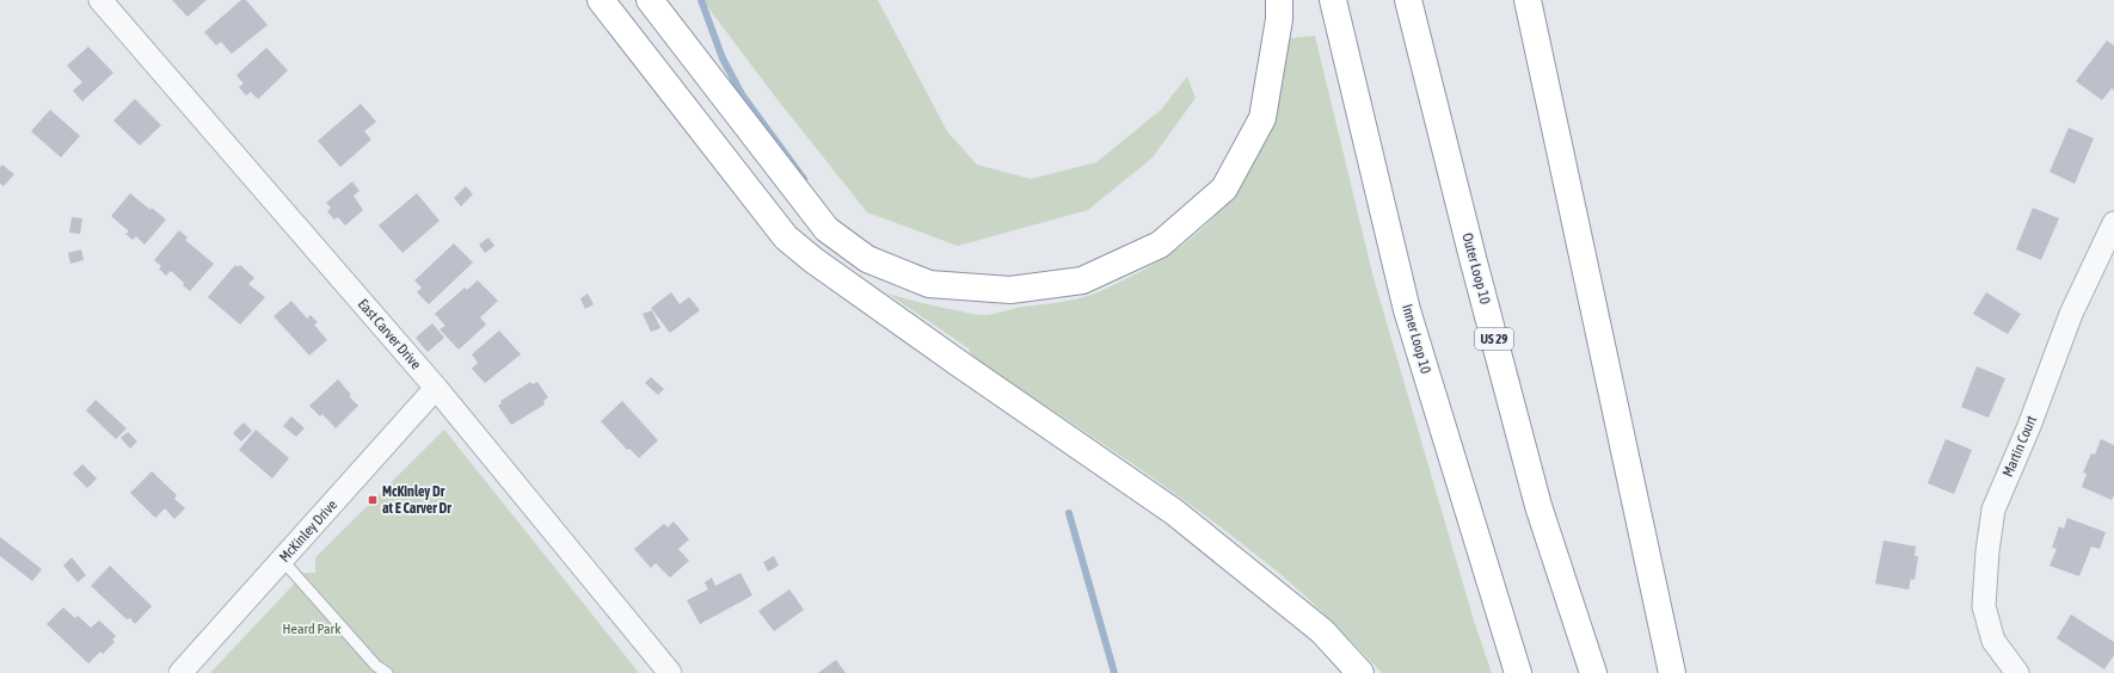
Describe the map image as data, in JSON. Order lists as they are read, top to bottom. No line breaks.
{"streets":{"highway":["Outer Loop 10","Inner Loop 10","US 29"],"street":["East Carver Drive","Martin Court","McKinley Drive"]},"crossings":[["East Carver Drive","McKinley Drive"]],"parks":["Heard Park"],"places":{"transit":["McKinley Dr at E Carver Dr"]}}
